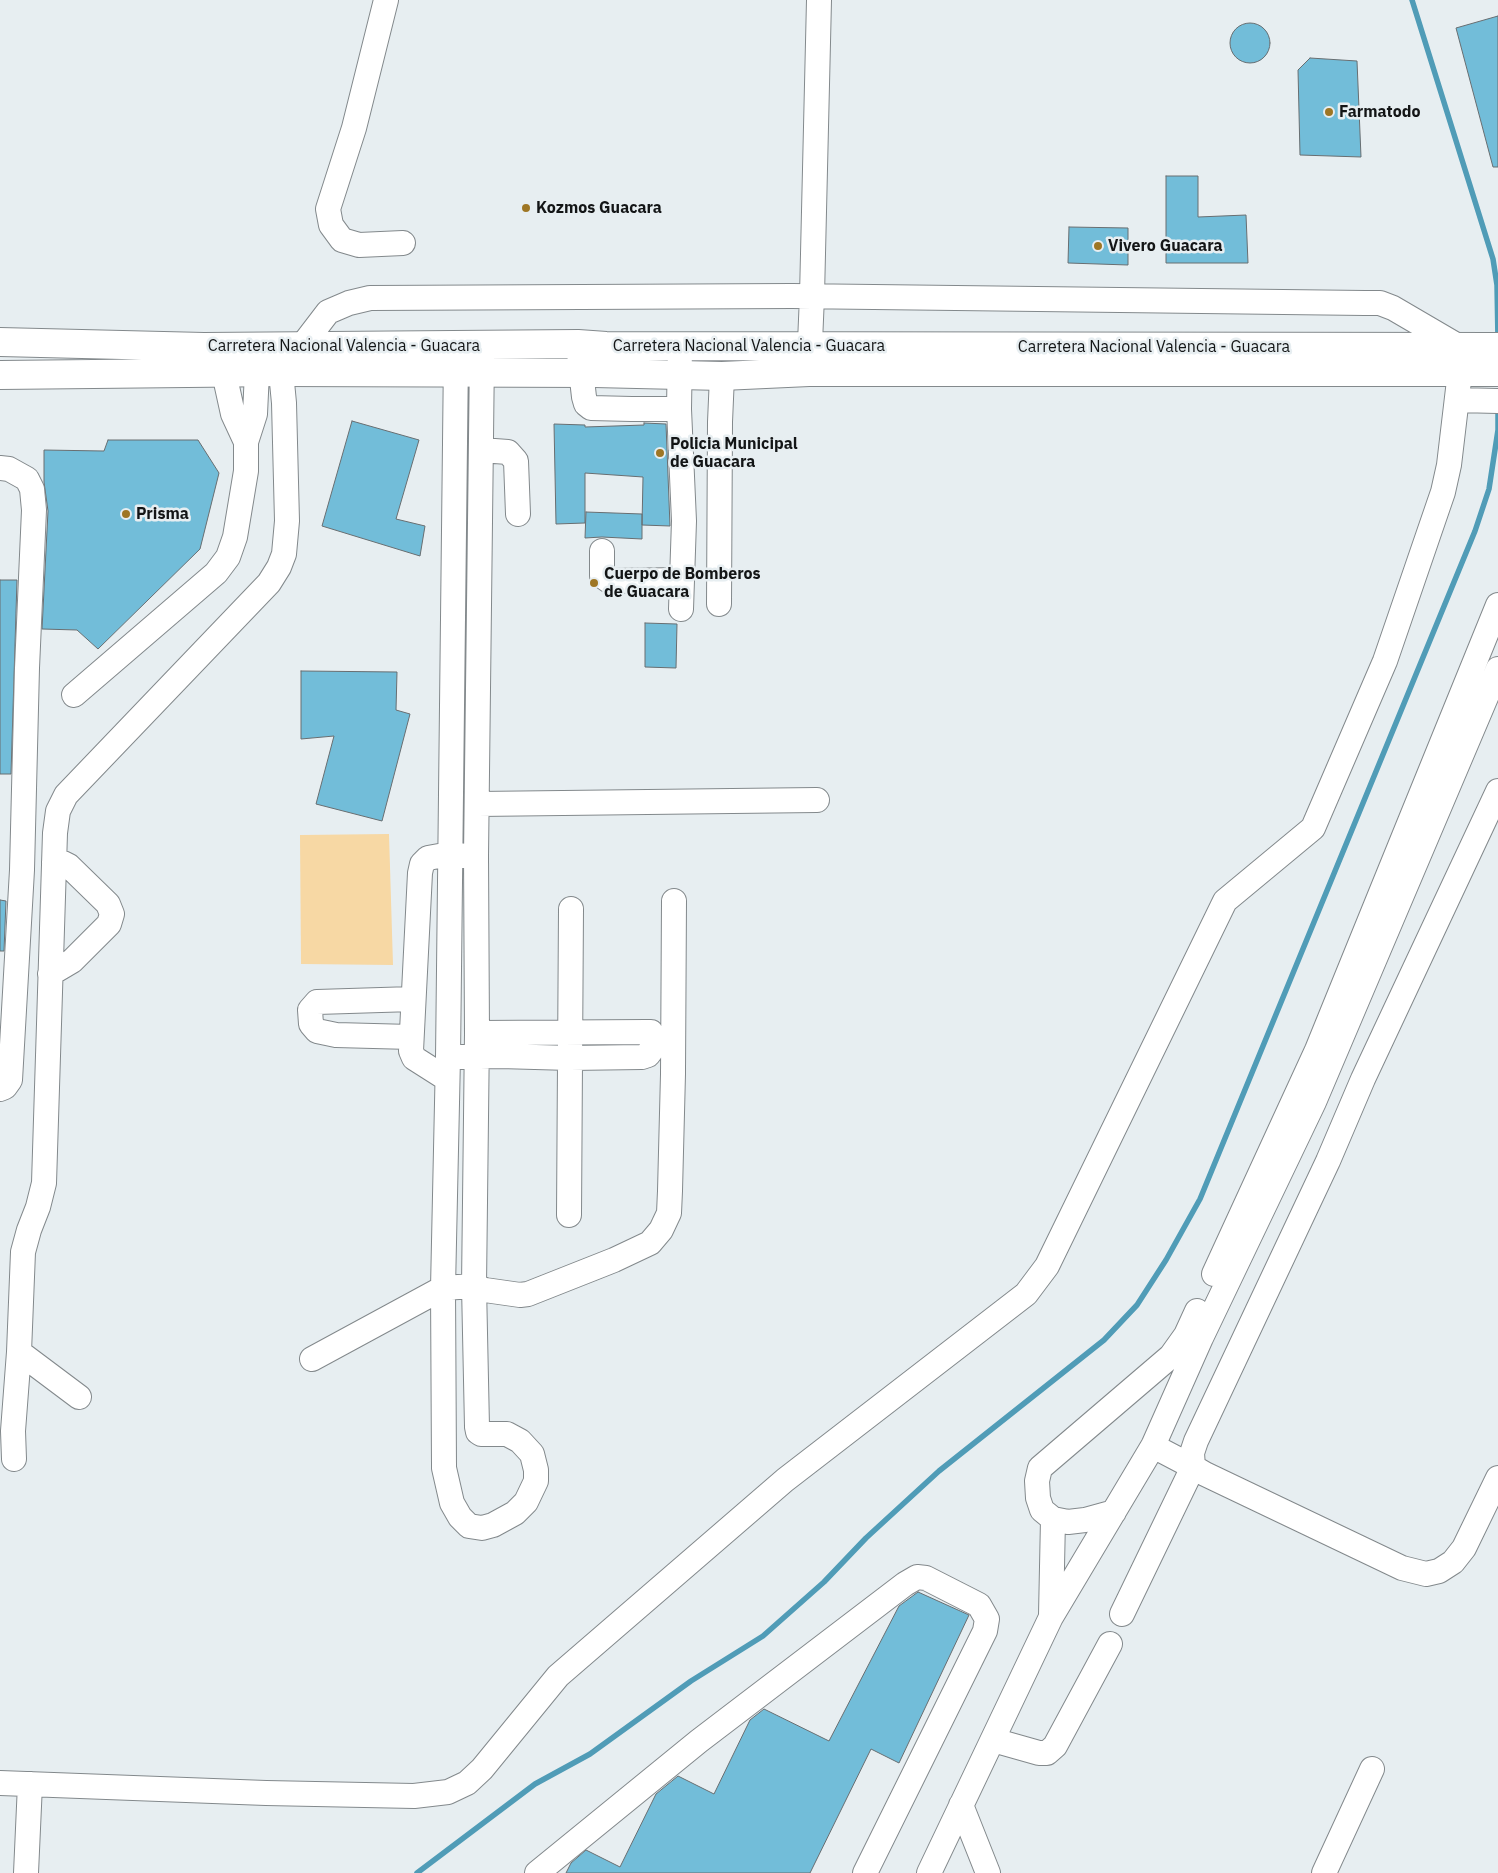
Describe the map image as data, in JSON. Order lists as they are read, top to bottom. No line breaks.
{"streets":{"main road":["Carretera Nacional Valencia - Guacara"]},"places":["Farmatodo","Kozmos Guacara","Vivero Guacara","Policia Municipal de Guacara","Prisma","Cuerpo de Bomberos de Guacara"]}
